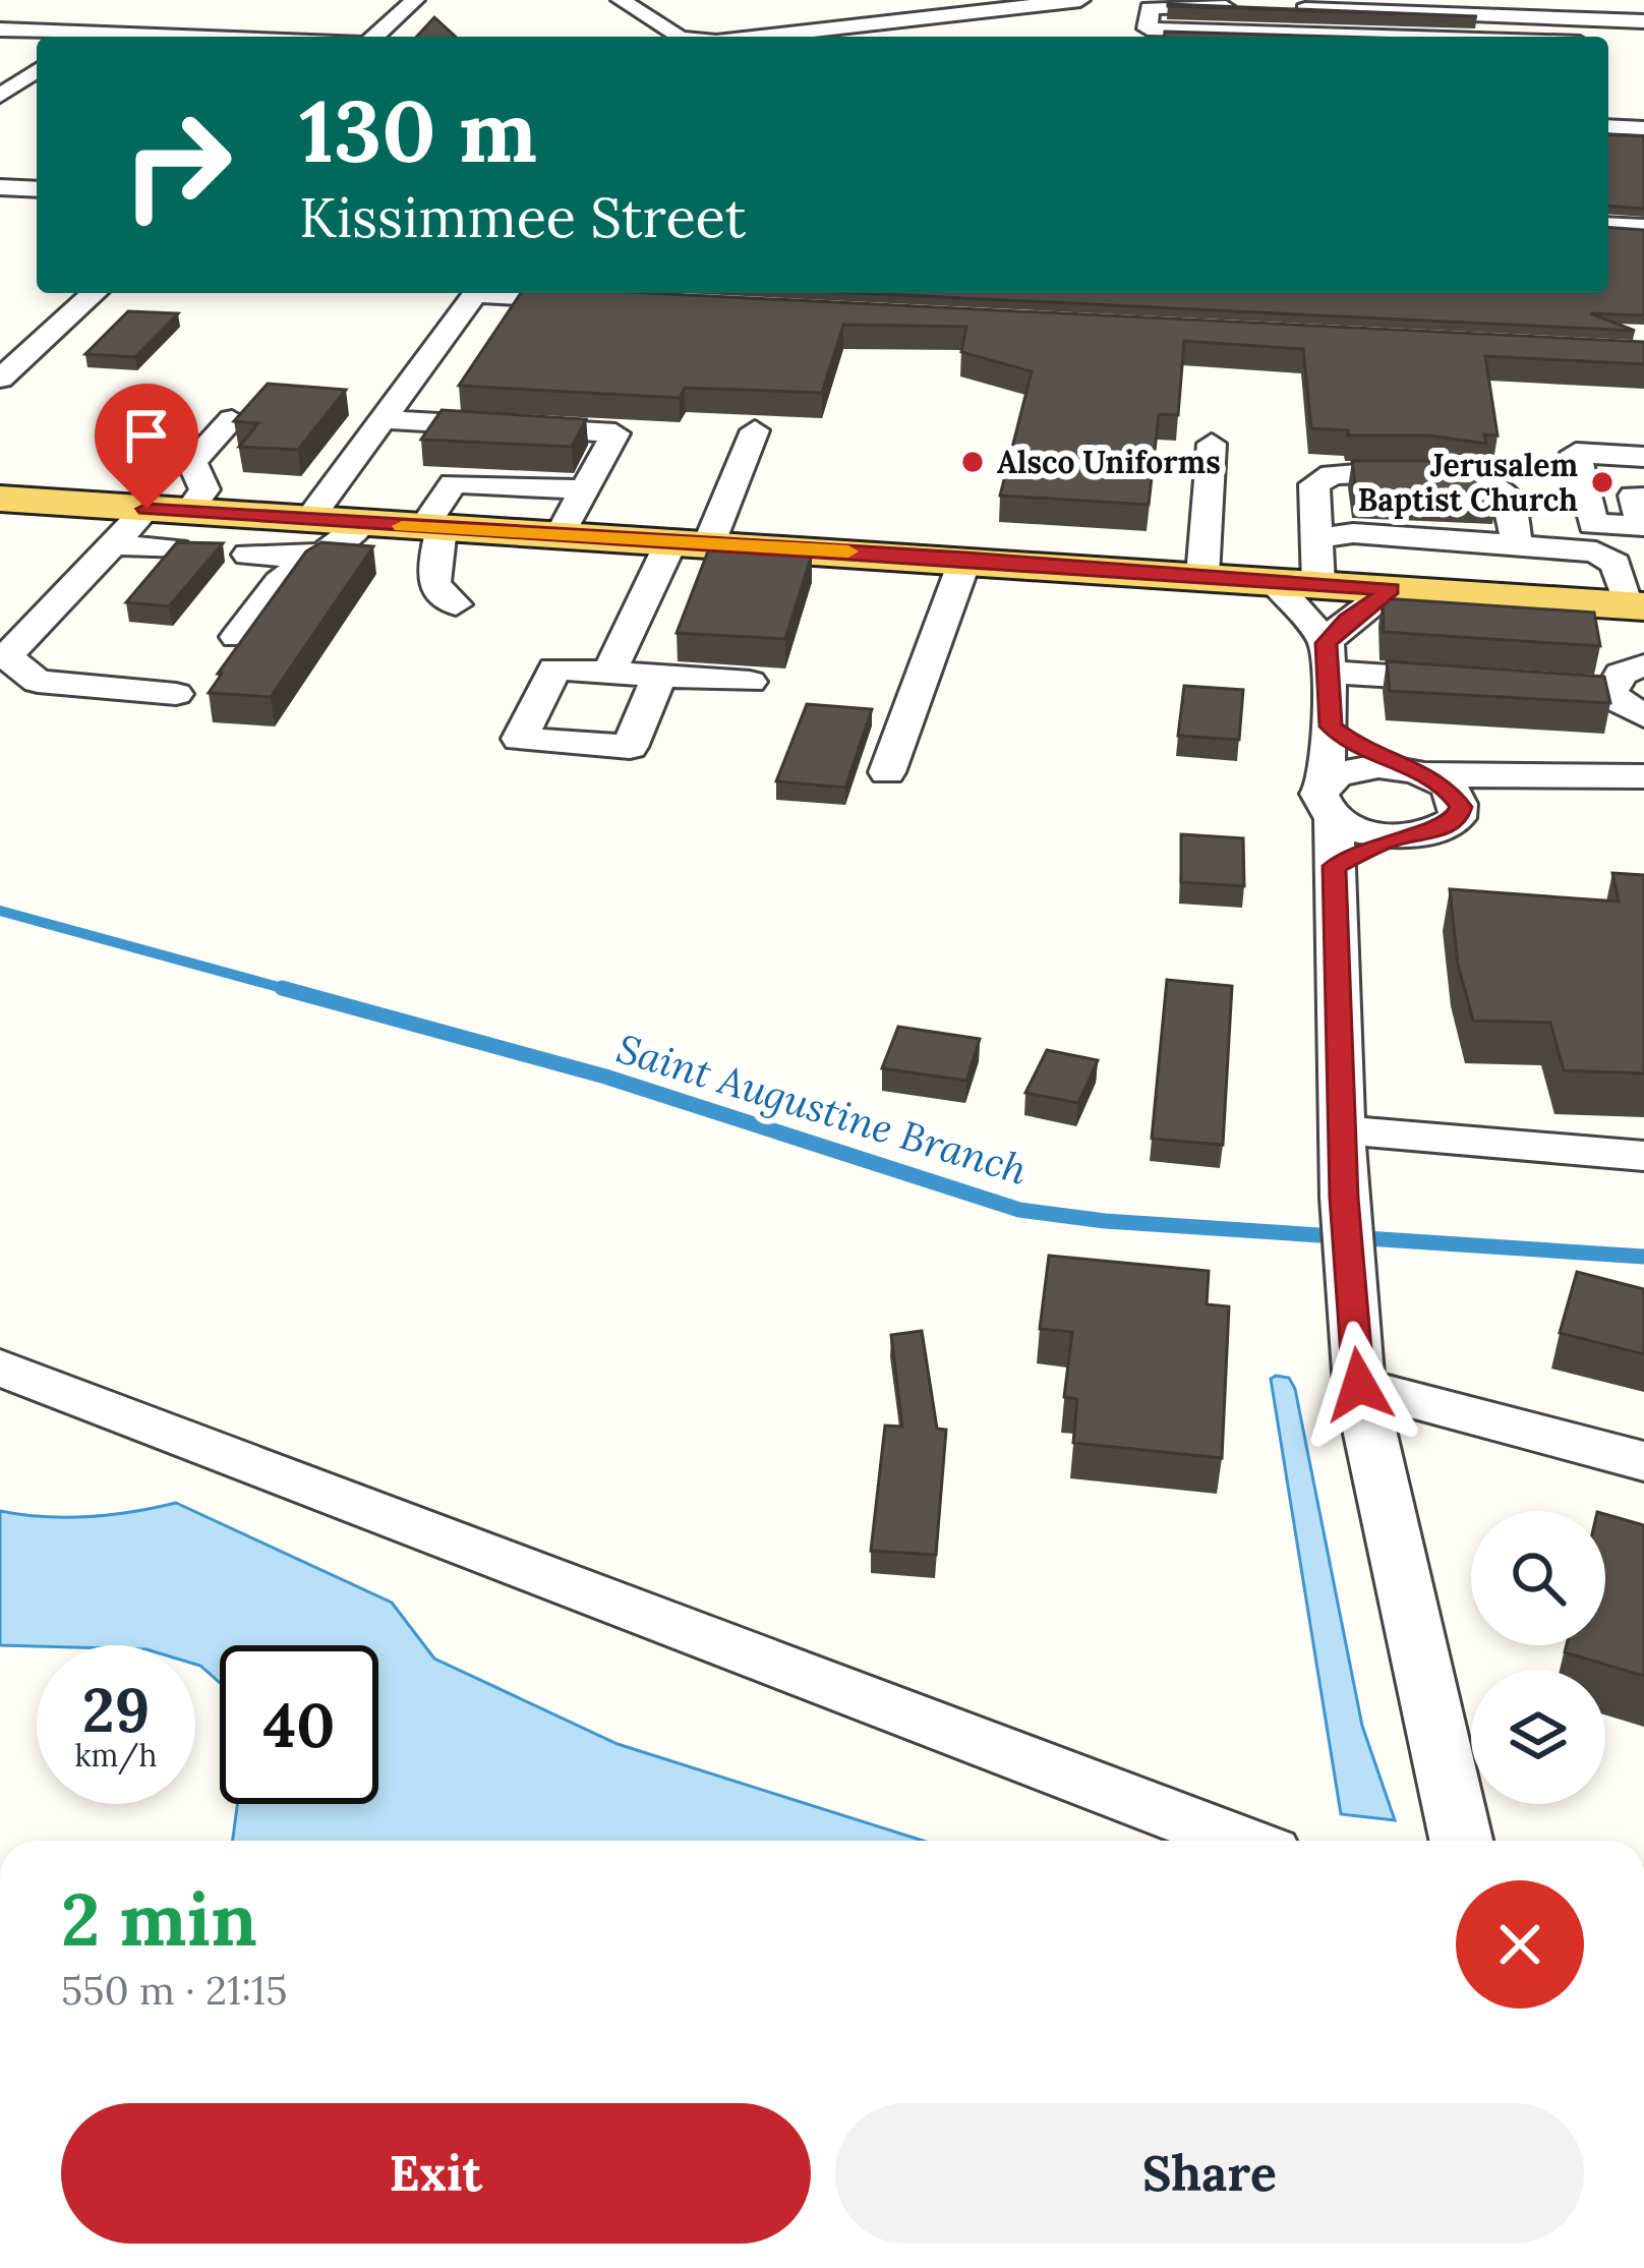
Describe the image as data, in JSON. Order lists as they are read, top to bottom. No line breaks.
{"water":["Saint Augustine Branch"],"places":["Alsco Uniforms","Jerusalem Baptist Church"],"page":{"turn":["130 m","Kissimmee Street"],"speed":"29 km/h","limit":"40","heading":["2 min","550 m · 21:15"],"buttons":["Exit","Share"]}}
